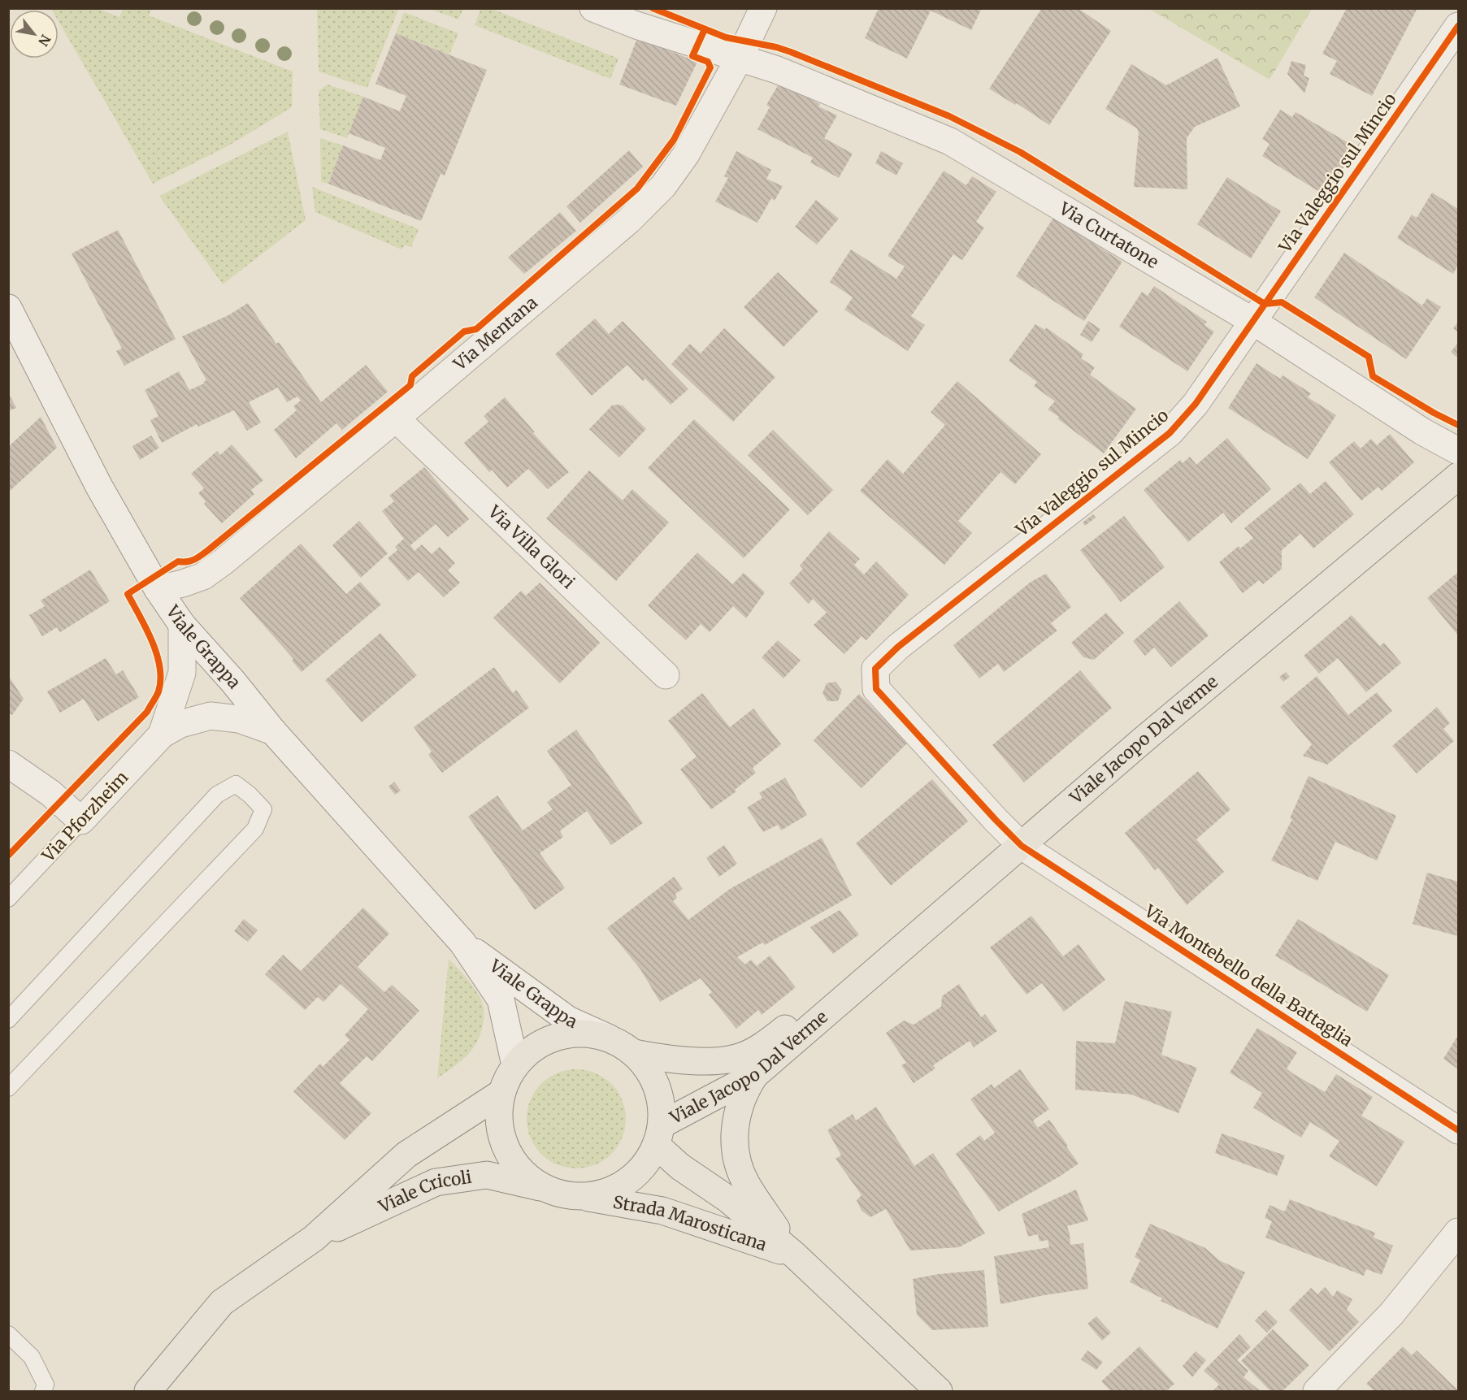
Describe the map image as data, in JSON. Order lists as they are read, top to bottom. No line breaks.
{"streets":{"main road":["Viale Jacopo Dal Verme","Viale Cricoli","Strada Marosticana"],"street":["Via Valeggio sul Mincio","Via Curtatone","Via Mentana","Via Villa Glori","Viale Grappa","Via Pforzheim","Via Montebello della Battaglia"]},"crossings":[["Via Valeggio sul Mincio","Via Curtatone"],["Via Valeggio sul Mincio","Viale Jacopo Dal Verme"],["Via Valeggio sul Mincio","Via Montebello della Battaglia"],["Via Curtatone","Via Mentana"],["Via Mentana","Via Villa Glori"],["Via Mentana","Viale Grappa"],["Viale Grappa","Viale Jacopo Dal Verme"],["Viale Grappa","Via Pforzheim"],["Viale Grappa","Viale Cricoli"],["Viale Grappa","Strada Marosticana"],["Viale Jacopo Dal Verme","Via Montebello della Battaglia"],["Viale Jacopo Dal Verme","Viale Cricoli"],["Viale Jacopo Dal Verme","Strada Marosticana"],["Viale Cricoli","Strada Marosticana"]],"north":"bottom right"}
